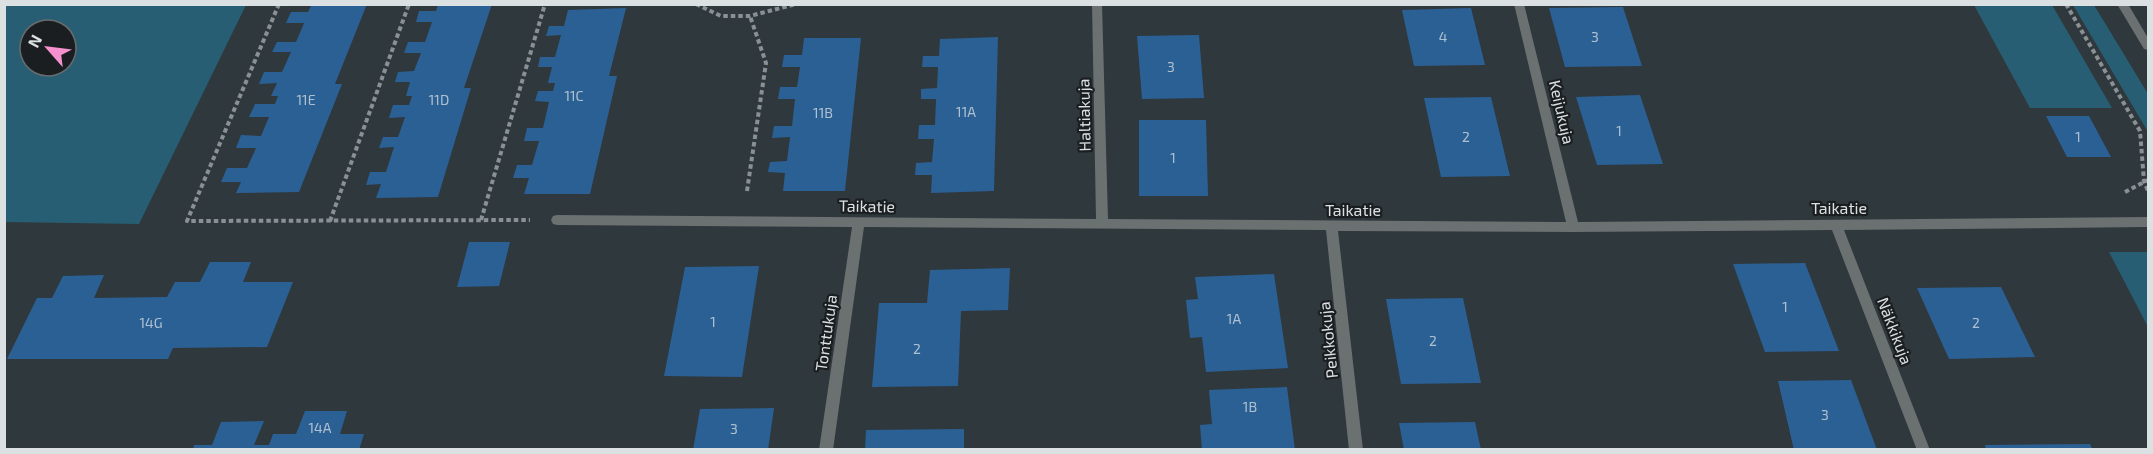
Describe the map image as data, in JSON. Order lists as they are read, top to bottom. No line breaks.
{"streets":{"street":["Keijukuja","Haltiakuja","Taikatie","Näkkikuja","Tonttukuja","Peikkokuja"]},"crossings":[["Keijukuja","Taikatie"],["Haltiakuja","Taikatie"],["Taikatie","Näkkikuja"],["Taikatie","Tonttukuja"],["Taikatie","Peikkokuja"]],"house_numbers":["4","3","3","11C","11E","11D","11A","11B","1","2","1","1","1","1A","1","14G","2","2","2","1B","3","14A","3"],"north":"top left"}
